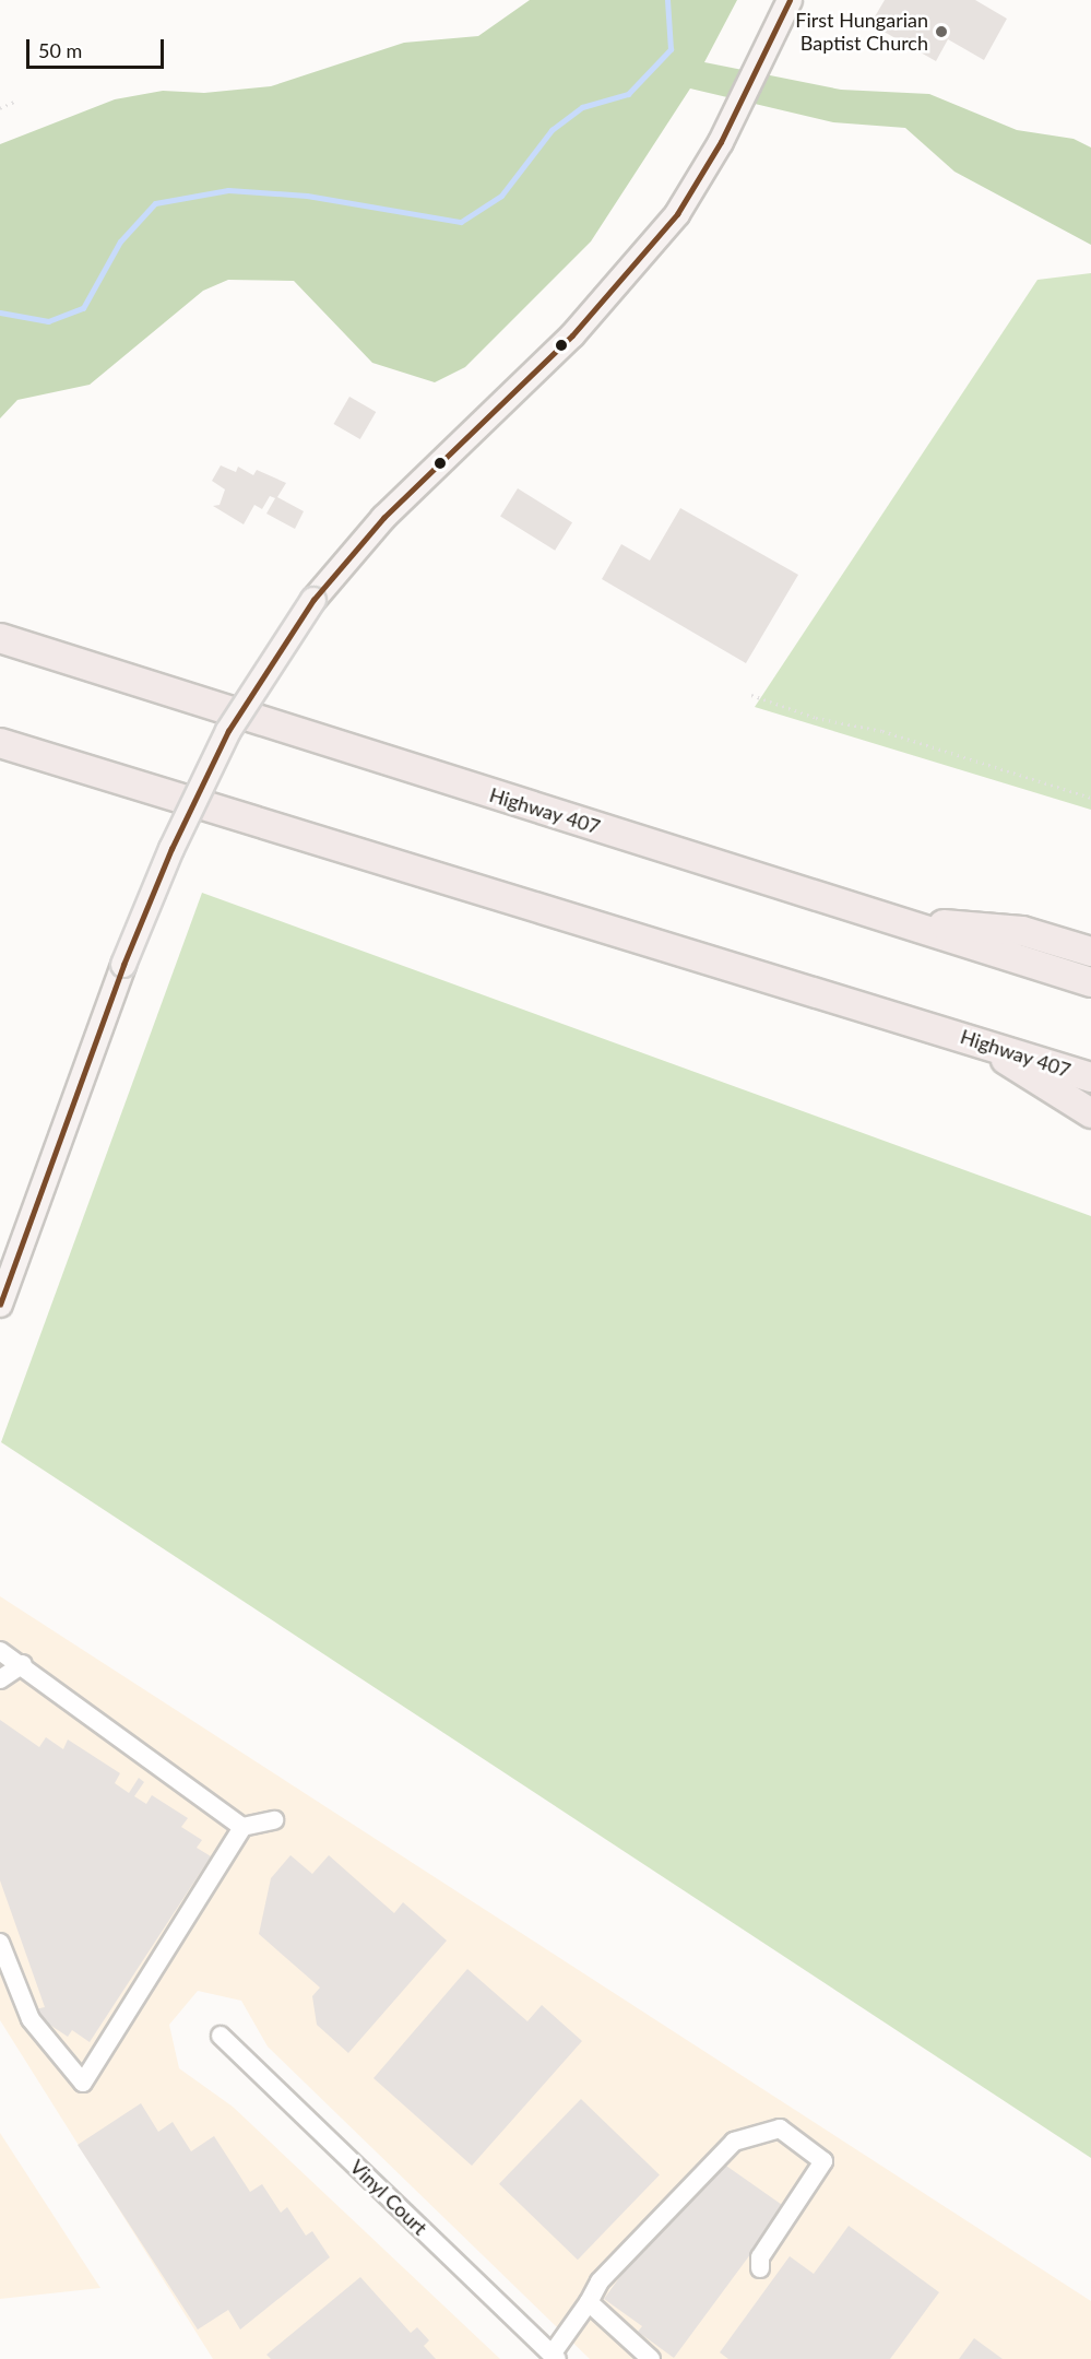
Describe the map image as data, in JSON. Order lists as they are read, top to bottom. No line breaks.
{"streets":{"highway":["Highway 407"],"street":["Vinyl Court"]},"places":["First Hungarian Baptist Church"],"scale_bar":"50 m"}
